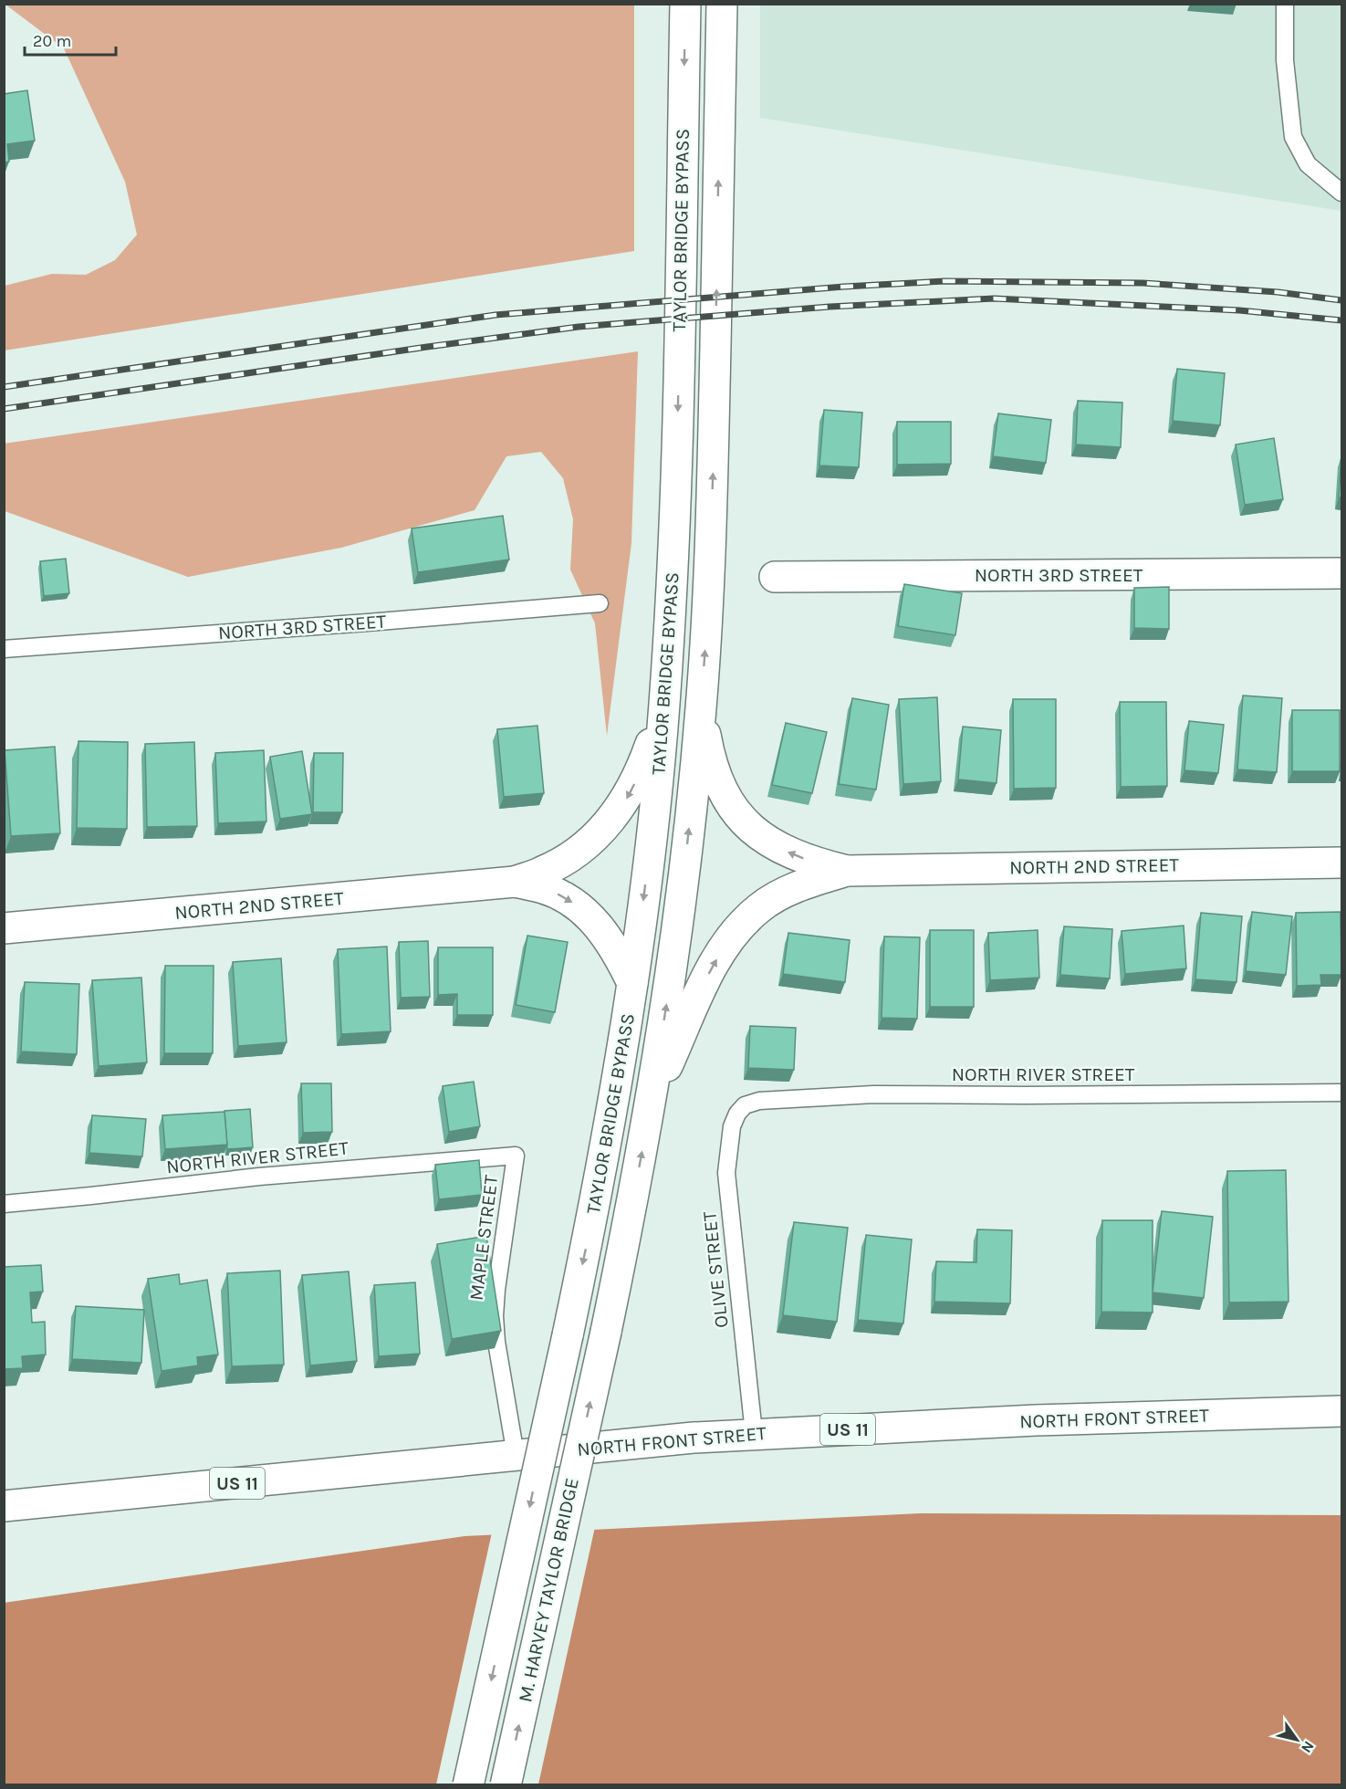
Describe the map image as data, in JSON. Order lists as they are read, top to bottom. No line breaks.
{"streets":{"main road":["TAYLOR BRIDGE BYPASS","NORTH 3RD STREET","NORTH 2ND STREET","NORTH FRONT STREET","US 11","M. HARVEY TAYLOR BRIDGE"],"lane":["NORTH RIVER STREET","MAPLE STREET","OLIVE STREET"]},"crossings":[["TAYLOR BRIDGE BYPASS","M. HARVEY TAYLOR BRIDGE"],["NORTH RIVER STREET","MAPLE STREET"],["NORTH RIVER STREET","OLIVE STREET"],["MAPLE STREET","NORTH FRONT STREET"],["OLIVE STREET","NORTH FRONT STREET"]],"scale_bar":"20 m","north":"bottom right"}
